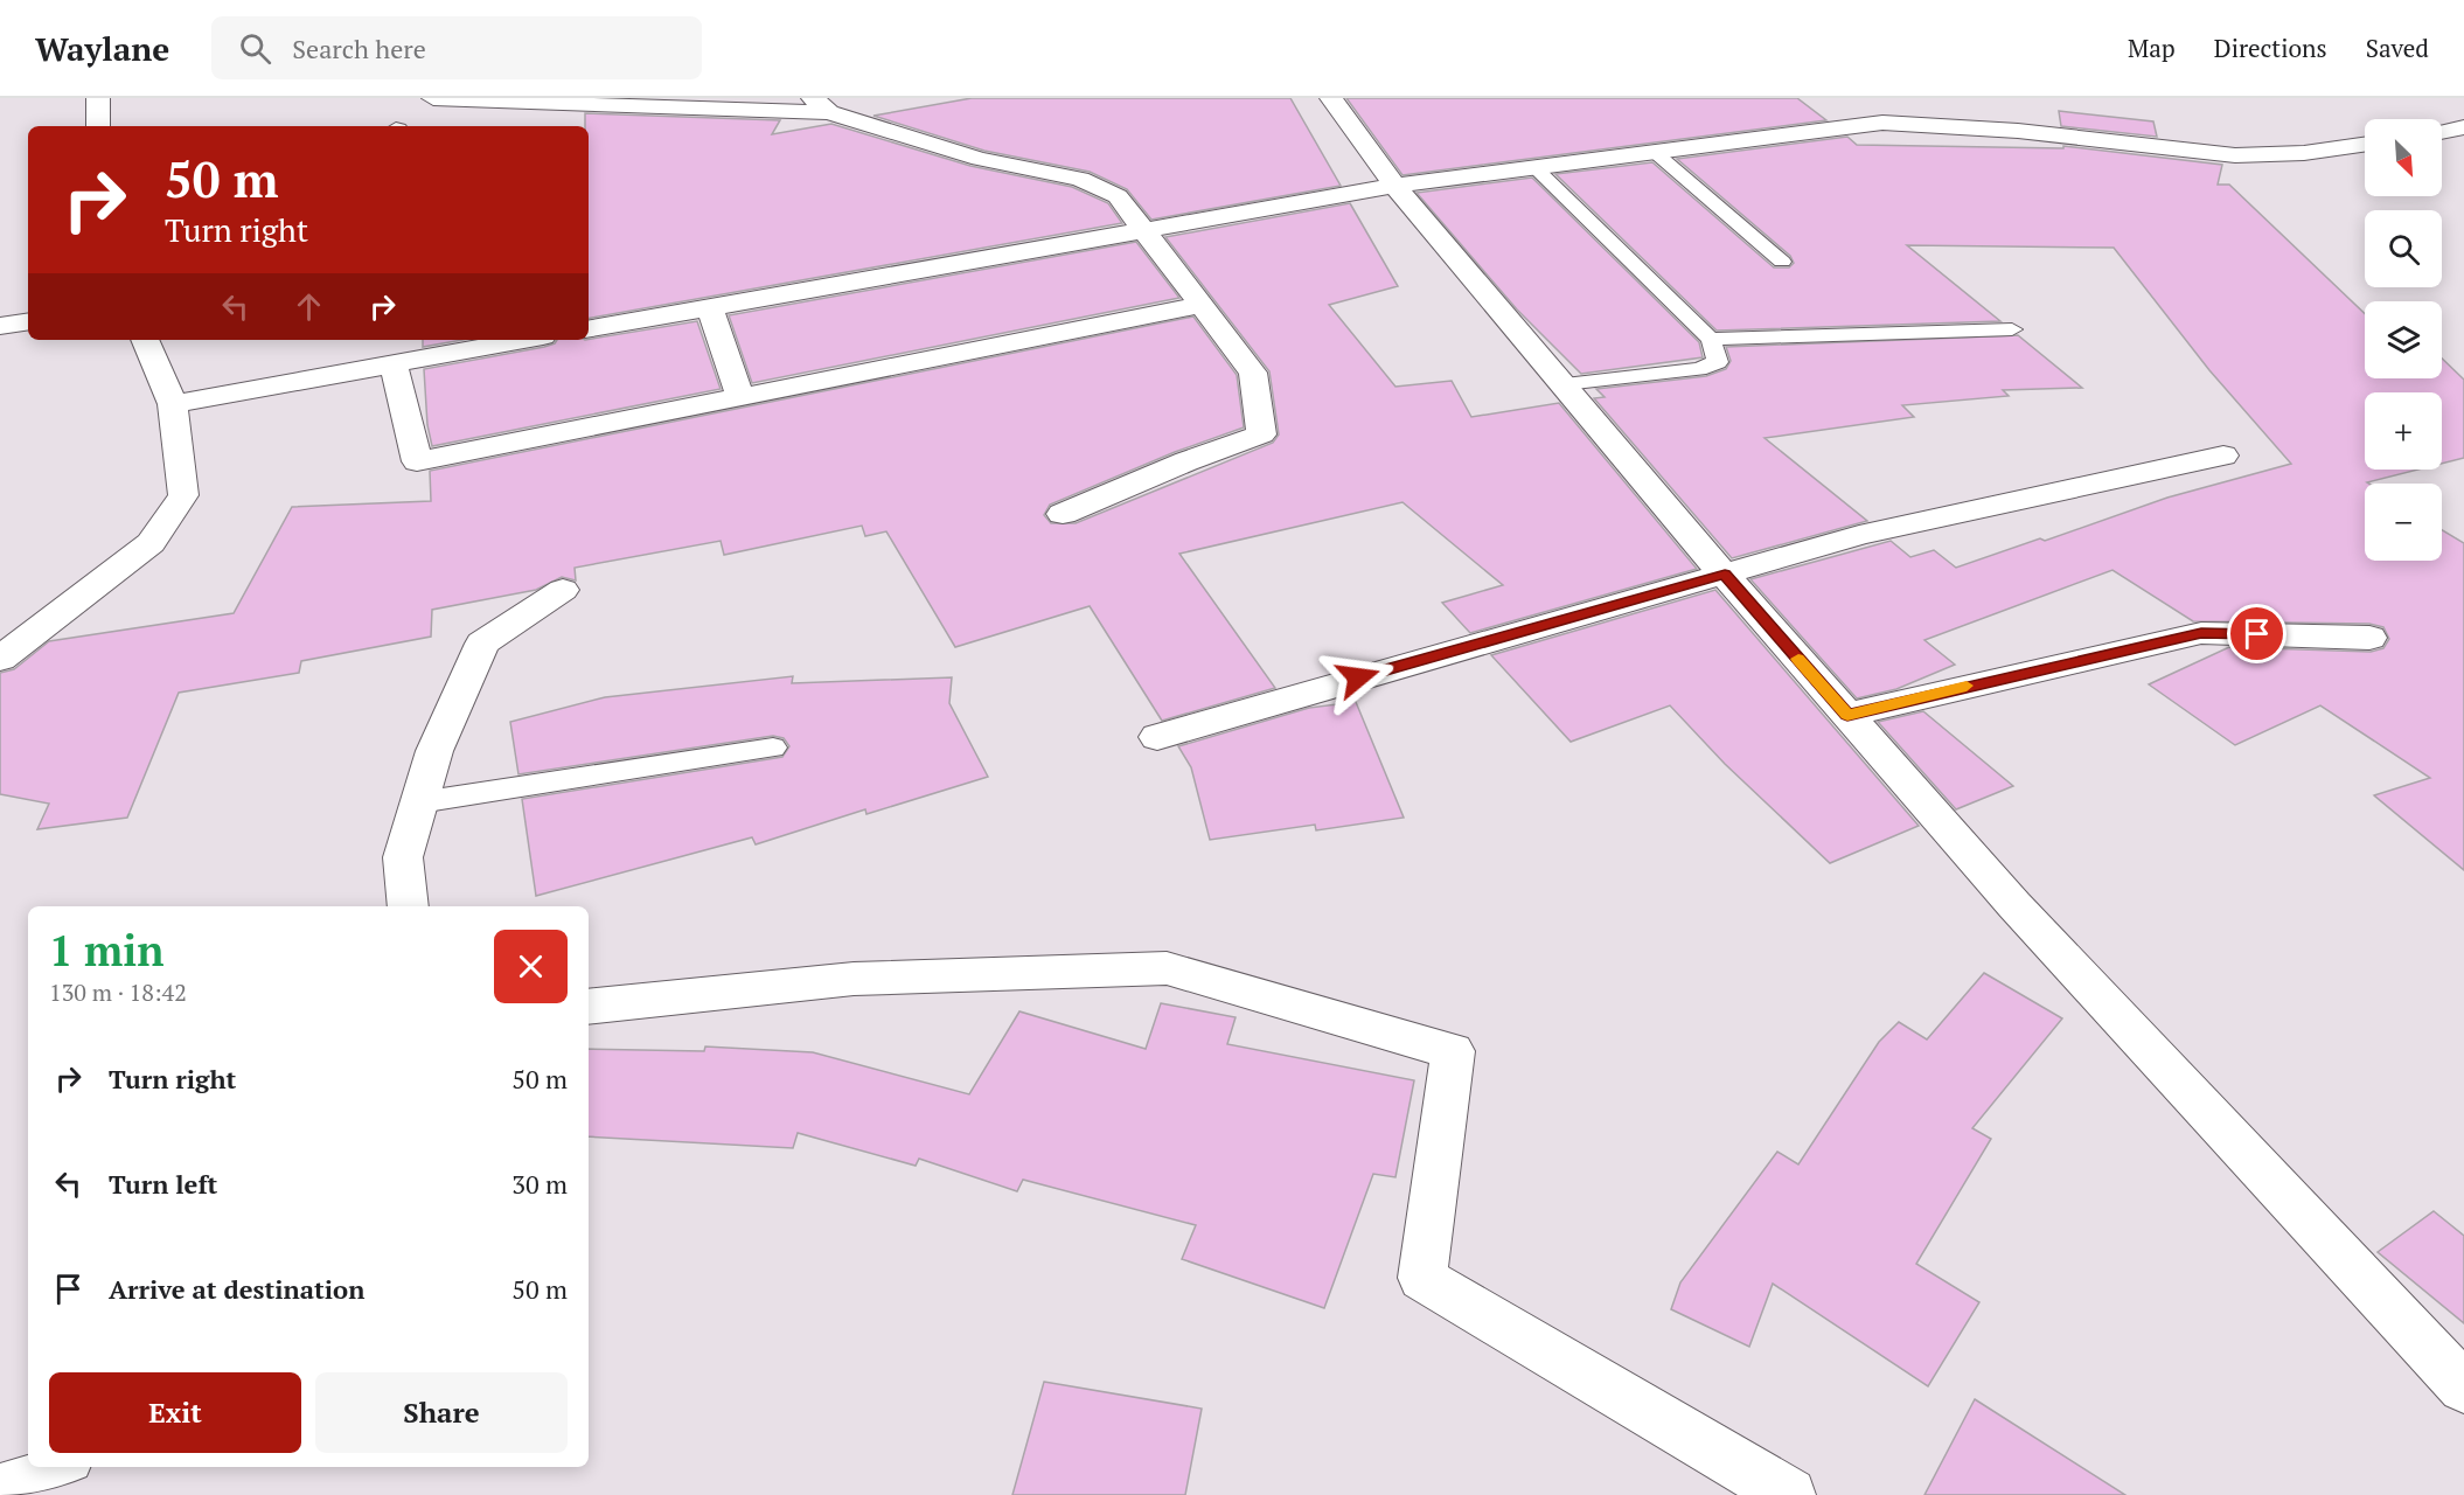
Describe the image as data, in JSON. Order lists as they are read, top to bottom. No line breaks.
{"north":"bottom right","page":{"header":"Waylane","search":"Search here","nav":["Map","Directions","Saved"],"map_buttons":["+","−"],"turn":["50 m","Turn right"],"heading":["1 min","130 m · 18:42"],"list":[{"name":"Turn right","value":"50 m"},{"name":"Turn left","value":"30 m"},{"name":"Arrive at destination","value":"50 m"}],"buttons":["Exit","Share"]}}
